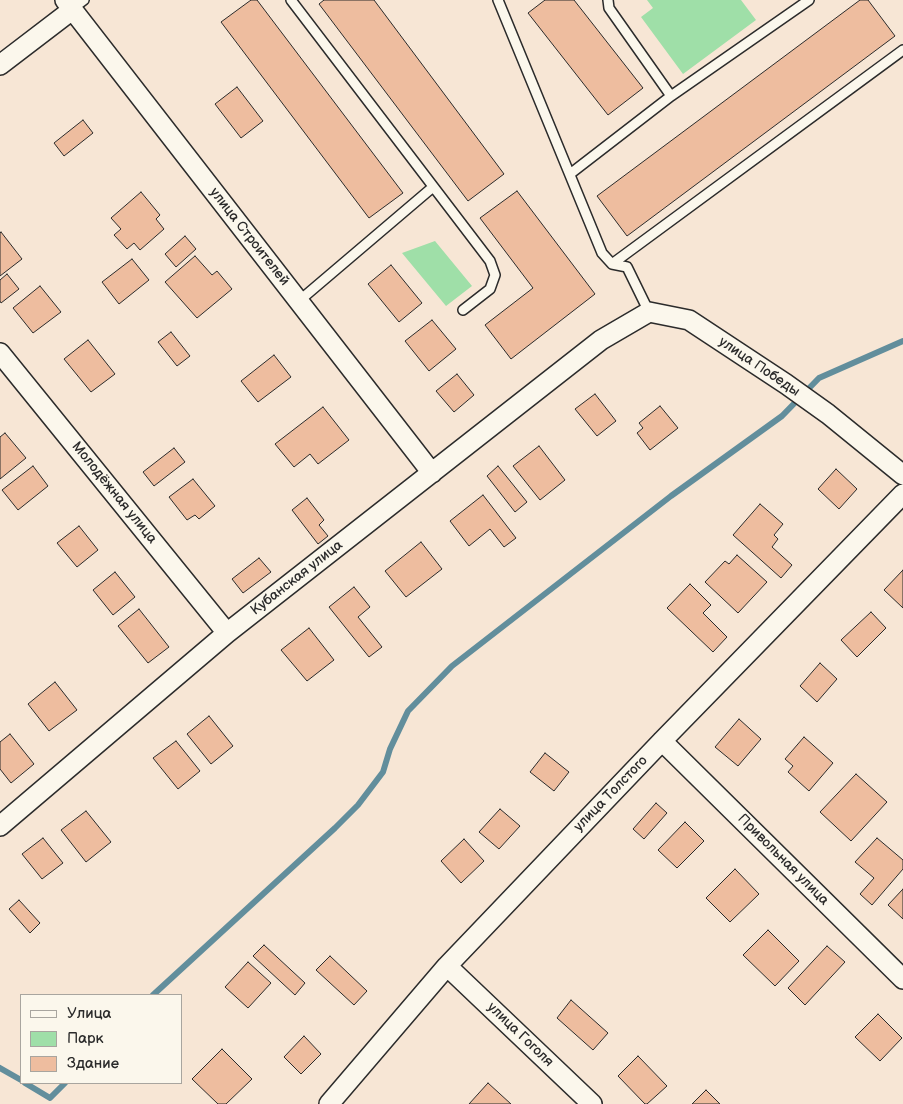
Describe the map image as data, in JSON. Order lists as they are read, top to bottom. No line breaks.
{"streets":{"street":["улица Строителей","улица Победы","Молодёжная улица","Кубанская улица","улица Толстого","Привольная улица","улица Гоголя"]},"crossings":[["улица Строителей","Кубанская улица"],["улица Победы","Кубанская улица"],["Молодёжная улица","Кубанская улица"],["улица Толстого","Привольная улица"],["улица Толстого","улица Гоголя"]],"legend":["Улица","Парк","Здание"]}
